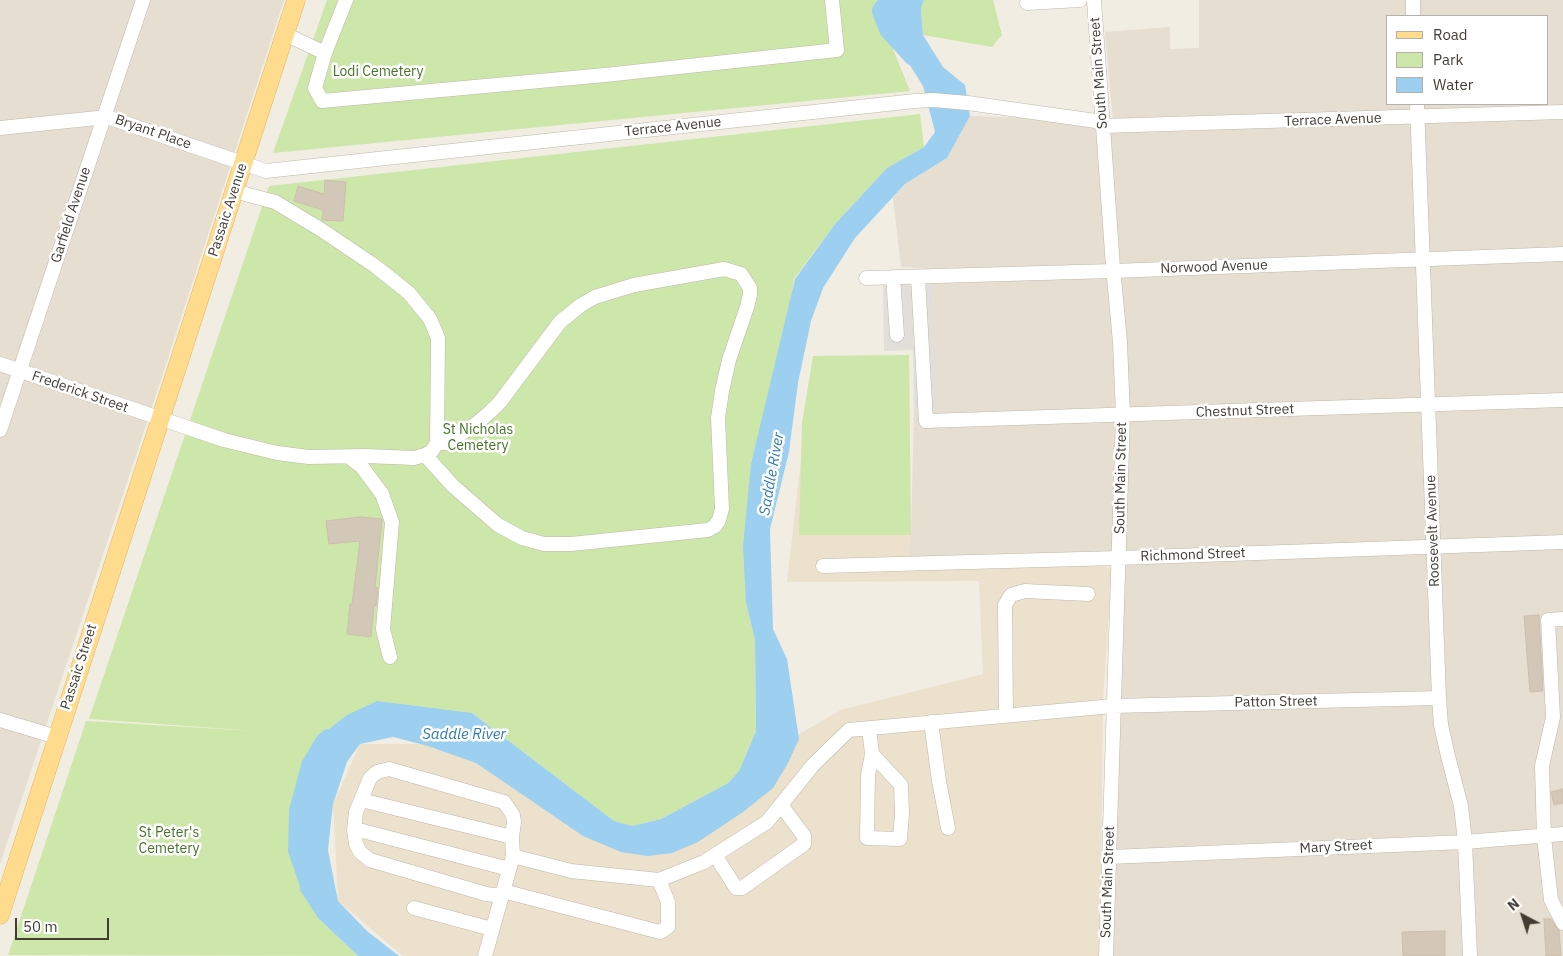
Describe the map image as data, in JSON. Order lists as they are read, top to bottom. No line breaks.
{"streets":{"main road":["Passaic Avenue","Passaic Street"],"street":["South Main Street","Terrace Avenue","Bryant Place","Garfield Avenue","Norwood Avenue","Frederick Street","Chestnut Street","Roosevelt Avenue","Richmond Street","Patton Street","Mary Street"]},"crossings":[["South Main Street","Terrace Avenue"],["South Main Street","Norwood Avenue"],["South Main Street","Chestnut Street"],["South Main Street","Richmond Street"],["South Main Street","Patton Street"],["South Main Street","Mary Street"],["Terrace Avenue","Bryant Place"],["Terrace Avenue","Passaic Avenue"],["Terrace Avenue","Roosevelt Avenue"],["Bryant Place","Passaic Avenue"],["Bryant Place","Garfield Avenue"],["Passaic Avenue","Frederick Street"],["Passaic Avenue","Passaic Street"],["Garfield Avenue","Frederick Street"],["Norwood Avenue","Chestnut Street"],["Norwood Avenue","Roosevelt Avenue"],["Frederick Street","Passaic Street"],["Chestnut Street","Roosevelt Avenue"],["Roosevelt Avenue","Richmond Street"],["Roosevelt Avenue","Patton Street"],["Roosevelt Avenue","Mary Street"]],"water":["Saddle River"],"parks":["Lodi Cemetery","St Nicholas Cemetery","St Peter's Cemetery"],"legend":["Road","Park","Water"],"scale_bar":"50 m","north":"top left"}
